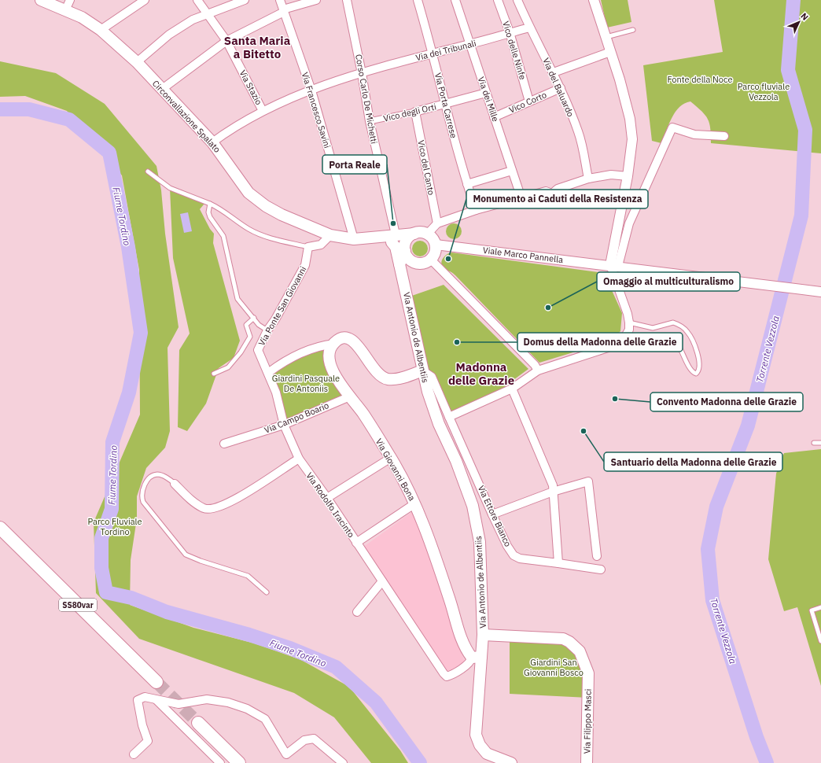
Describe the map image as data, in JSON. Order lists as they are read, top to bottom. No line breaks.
{"streets":{"highway":["SS80var"],"main road":["Circonvallazione Spalato","Via Antonio de Albentiis","Via Giovanni Bona","Via Filippo Masci"],"street":["Via dei Tribunali","Vico delle Ninfe","Via Stazio","Via del Baluardo","Corso Carlo De Michetti","Via dei Mille","Vico Corto","Via Porta Carrese","Via Francesco Savini","Vico degli Orti","Vico del Canto","Viale Marco Pannella","Via Ponte San Giovanni","Via Campo Boario","Via Rodolfo Iracinto","Via Ettore Bianco"]},"crossings":[["Via dei Tribunali","Vico delle Ninfe"],["Via dei Tribunali","Via Stazio"],["Via dei Tribunali","Via del Baluardo"],["Via dei Tribunali","Corso Carlo De Michetti"],["Via dei Tribunali","Via dei Mille"],["Via dei Tribunali","Via Porta Carrese"],["Via dei Tribunali","Via Francesco Savini"],["Via dei Tribunali","Circonvallazione Spalato"],["Vico delle Ninfe","Vico Corto"],["Via del Baluardo","Vico Corto"],["Corso Carlo De Michetti","Vico degli Orti"],["Corso Carlo De Michetti","Circonvallazione Spalato"],["Corso Carlo De Michetti","Via Antonio de Albentiis"],["Via dei Mille","Vico Corto"],["Via dei Mille","Vico degli Orti"],["Via Porta Carrese","Vico degli Orti"],["Via Francesco Savini","Circonvallazione Spalato"],["Vico degli Orti","Vico del Canto"],["Circonvallazione Spalato","Viale Marco Pannella"],["Circonvallazione Spalato","Via Antonio de Albentiis"],["Via Ponte San Giovanni","Via Campo Boario"],["Via Ponte San Giovanni","Via Rodolfo Iracinto"],["Via Antonio de Albentiis","Via Giovanni Bona"],["Via Antonio de Albentiis","Via Rodolfo Iracinto"],["Via Antonio de Albentiis","Via Ettore Bianco"],["Via Antonio de Albentiis","Via Filippo Masci"],["Via Campo Boario","Via Giovanni Bona"],["Via Campo Boario","Via Rodolfo Iracinto"],["Via Giovanni Bona","Via Rodolfo Iracinto"]],"districts":["Santa Maria a Bitetto","Madonna delle Grazie"],"water":["Fiume Tordino","Torrente Vezzola"],"parks":["Fonte della Noce","Parco fluviale Vezzola","Giardini Pasquale De Antoniis","Parco Fluviale Tordino","Giardini San Giovanni Bosco"],"places":["Porta Reale","Monumento ai Caduti della Resistenza","Omaggio al multiculturalismo","Domus della Madonna delle Grazie","Convento Madonna delle Grazie","Santuario della Madonna delle Grazie"],"north":"top right"}
